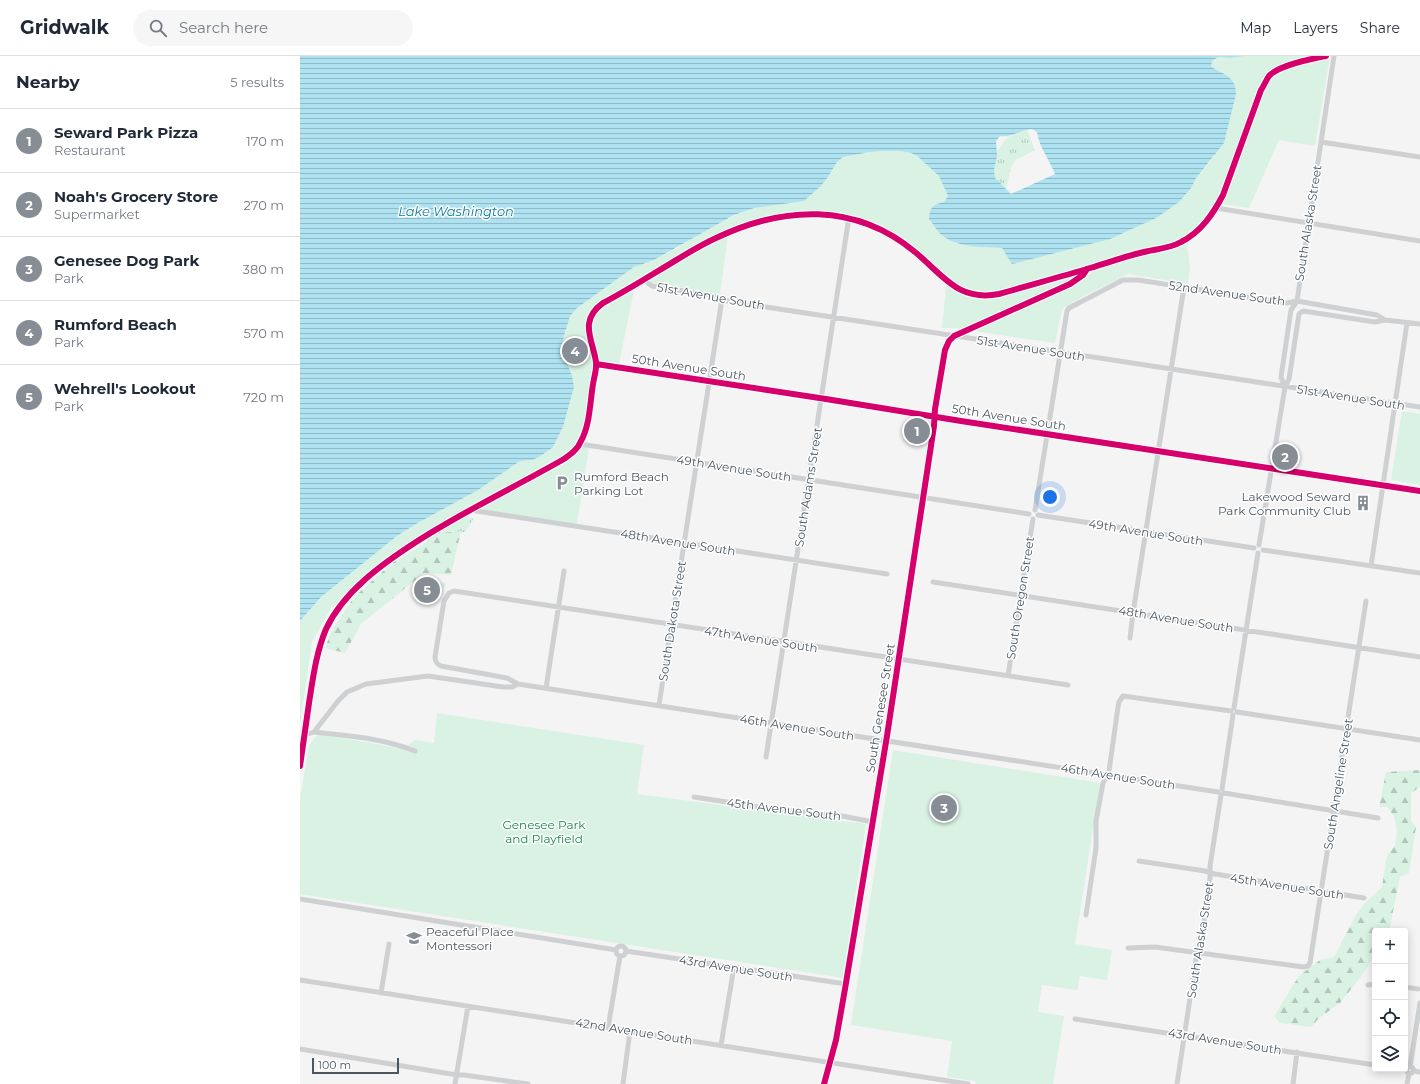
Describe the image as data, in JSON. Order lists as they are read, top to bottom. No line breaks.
{"streets":{"street":["South Alaska Street","52nd Avenue South","51st Avenue South","50th Avenue South","49th Avenue South","South Adams Street","48th Avenue South","South Oregon Street","South Dakota Street","47th Avenue South","South Genesee Street","46th Avenue South","South Angeline Street","45th Avenue South","43rd Avenue South","42nd Avenue South"]},"crossings":[["South Alaska Street","52nd Avenue South"],["South Alaska Street","51st Avenue South"],["South Alaska Street","50th Avenue South"],["South Alaska Street","49th Avenue South"],["South Alaska Street","48th Avenue South"],["South Alaska Street","46th Avenue South"],["South Alaska Street","South Angeline Street"],["South Alaska Street","45th Avenue South"],["South Alaska Street","43rd Avenue South"],["52nd Avenue South","51st Avenue South"],["51st Avenue South","South Adams Street"],["51st Avenue South","South Dakota Street"],["51st Avenue South","South Genesee Street"],["50th Avenue South","South Adams Street"],["50th Avenue South","South Dakota Street"],["50th Avenue South","South Genesee Street"],["49th Avenue South","South Adams Street"],["49th Avenue South","South Oregon Street"],["49th Avenue South","South Dakota Street"],["49th Avenue South","South Genesee Street"],["South Adams Street","48th Avenue South"],["South Adams Street","47th Avenue South"],["South Adams Street","46th Avenue South"],["48th Avenue South","South Oregon Street"],["48th Avenue South","South Dakota Street"],["48th Avenue South","South Angeline Street"],["South Oregon Street","47th Avenue South"],["South Dakota Street","47th Avenue South"],["South Dakota Street","46th Avenue South"],["47th Avenue South","South Genesee Street"],["47th Avenue South","46th Avenue South"],["South Genesee Street","46th Avenue South"],["South Genesee Street","45th Avenue South"],["South Genesee Street","43rd Avenue South"],["South Genesee Street","42nd Avenue South"],["46th Avenue South","South Angeline Street"],["South Angeline Street","45th Avenue South"]],"water":["Lake Washington"],"parks":["Genesee Park and Playfield"],"places":{"parking":["Rumford Beach Parking Lot"],"building":["Lakewood Seward Park Community Club"],"school or university":["Peaceful Place Montessori"]},"scale_bar":"100 m","page":{"header":"Gridwalk","search":"Search here","nav":["Map","Layers","Share"],"heading":["Nearby","5 results"],"list":[{"mark":"1","name":"Seward Park Pizza","note":"Restaurant","value":"170 m"},{"mark":"2","name":"Noah's Grocery Store","note":"Supermarket","value":"270 m"},{"mark":"3","name":"Genesee Dog Park","note":"Park","value":"380 m"},{"mark":"4","name":"Rumford Beach","note":"Park","value":"570 m"},{"mark":"5","name":"Wehrell's Lookout","note":"Park","value":"720 m"}],"pins":["4","1","2","5","3"],"map_buttons":["+","−"],"scale":"100 m"}}
